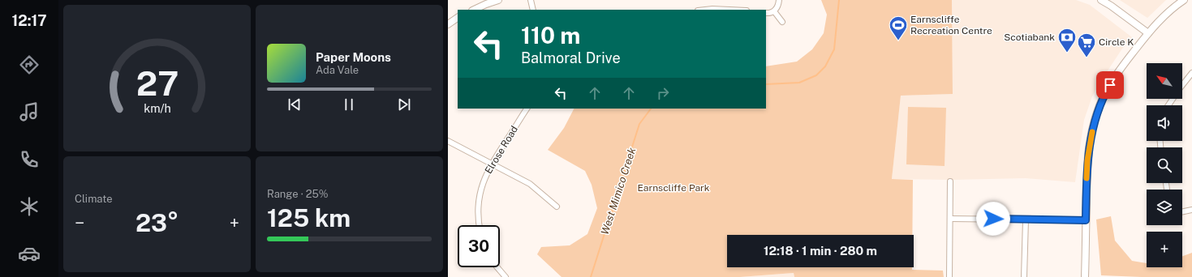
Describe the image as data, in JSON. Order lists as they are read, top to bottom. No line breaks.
{"streets":{"street":["Elrose Road"]},"water":["West Mimico Creek"],"parks":["Earnscliffe Park"],"places":{"sports":["Earnscliffe Recreation Centre"],"bank":["Scotiabank"],"supermarket":["Circle K"]},"north":"top left","page":{"tabs":"12:17","turn":["110 m","Balmoral Drive"],"song":["Paper Moons","Ada Vale"],"map_buttons":"+","tile":["Climate",["Range · 25%","125 km"]],"heat":["−","23°","+"],"limit":"30","trip":"12:18 · 1 min · 280 m","gauge":["27","km/h"]}}
